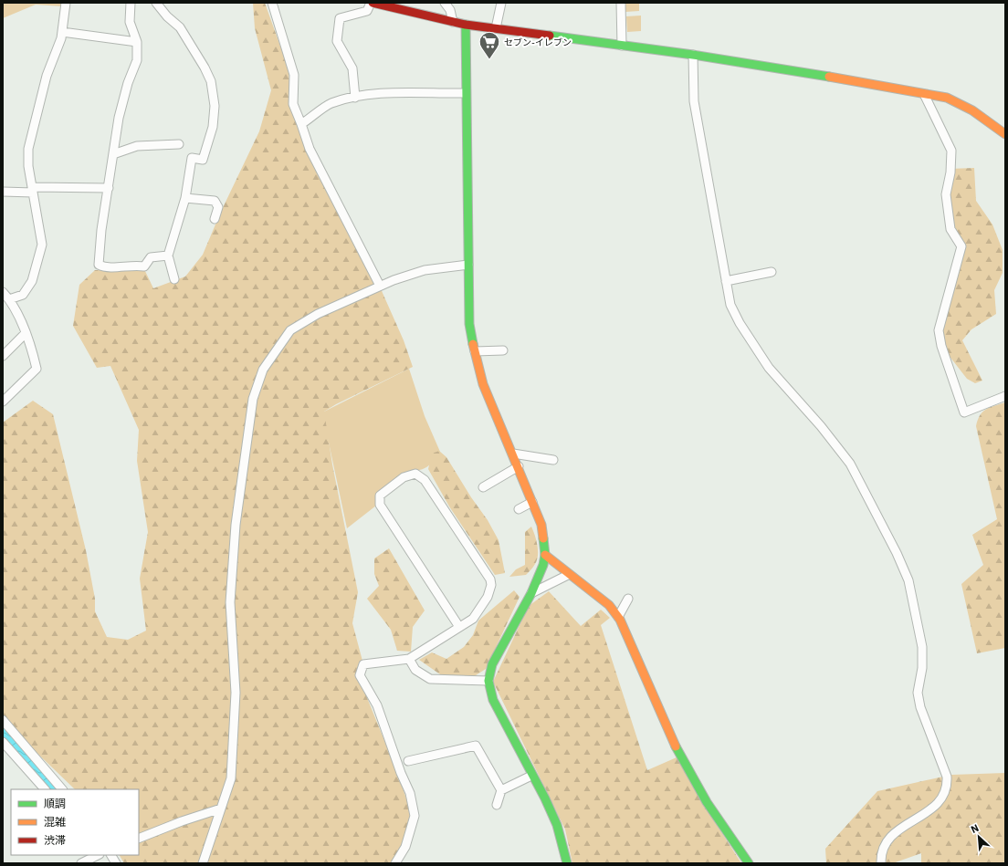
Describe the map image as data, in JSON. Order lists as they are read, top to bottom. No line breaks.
{"places":{"supermarket":["セブン-イレブン"]},"legend":["順調","混雑","渋滞"],"north":"top left"}
